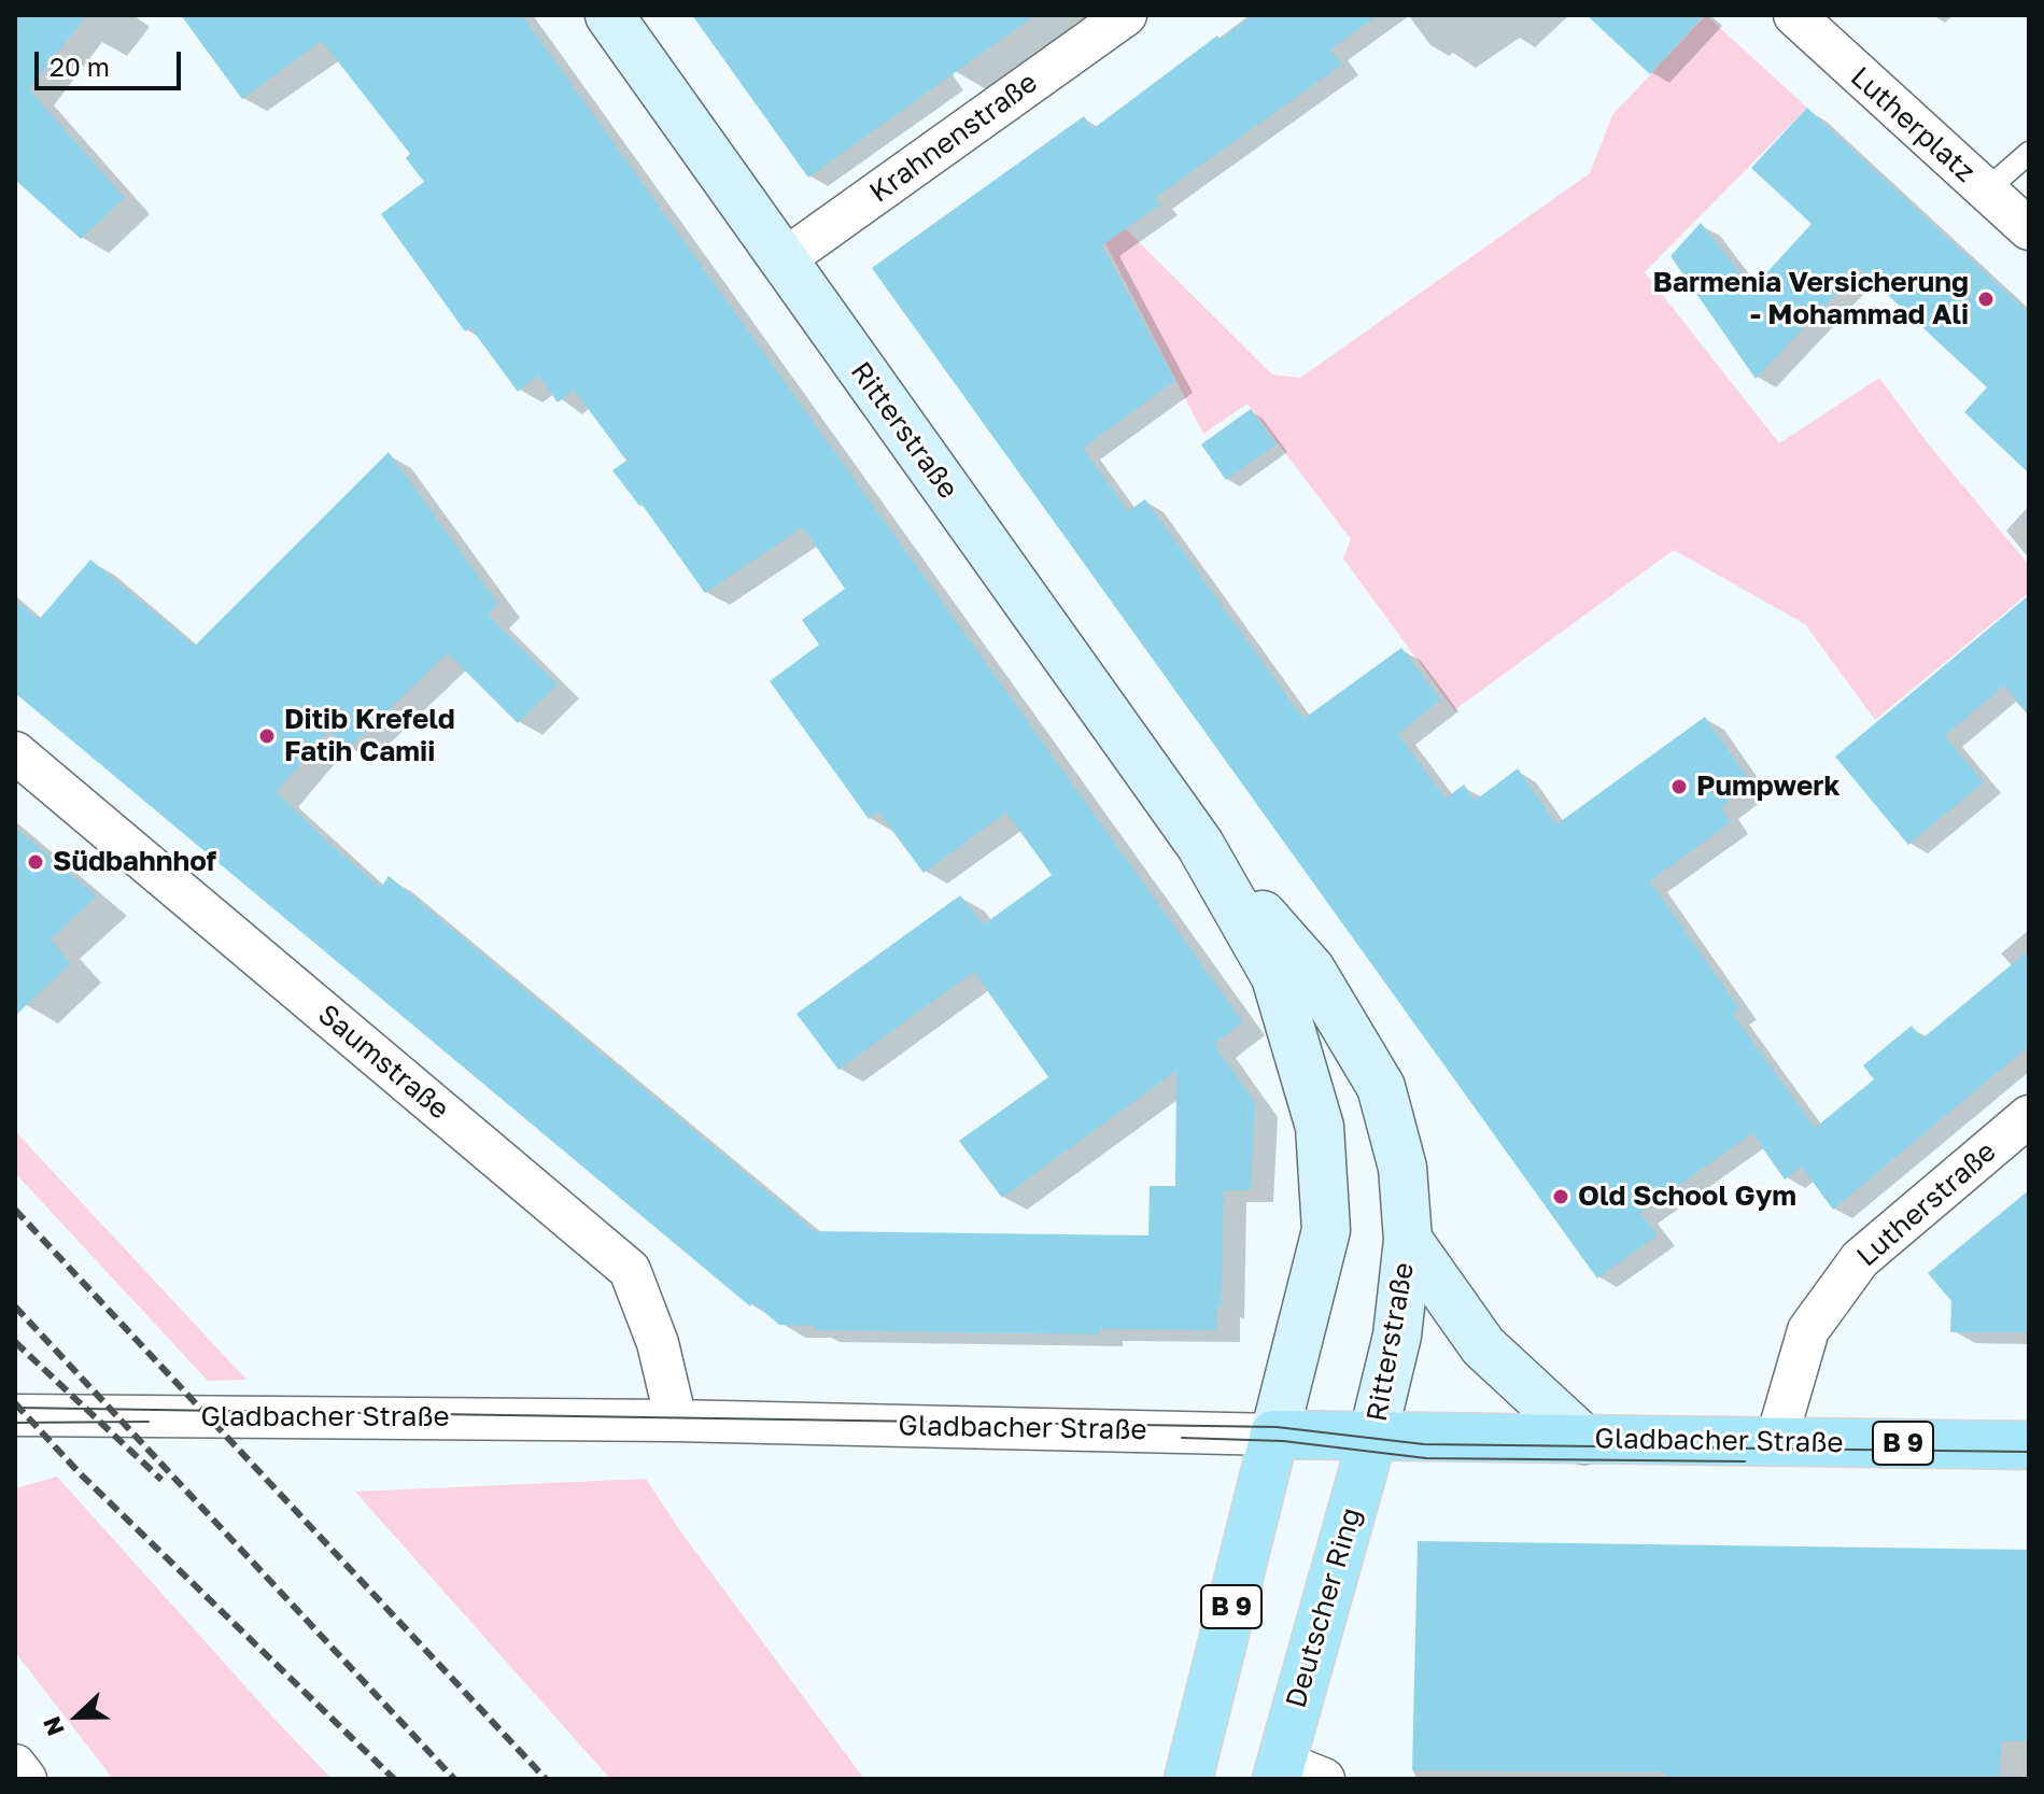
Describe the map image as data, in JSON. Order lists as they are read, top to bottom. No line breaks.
{"streets":{"main road":["Ritterstraße","Gladbacher Straße","B 9","Deutscher Ring"],"street":["Lutherplatz","Krahnenstraße","Saumstraße","Lutherstraße"]},"crossings":[["Krahnenstraße","Ritterstraße"],["Ritterstraße","Gladbacher Straße"],["Ritterstraße","B 9"],["Ritterstraße","Deutscher Ring"],["Saumstraße","Gladbacher Straße"],["Lutherstraße","Gladbacher Straße"],["Gladbacher Straße","B 9"],["Gladbacher Straße","Deutscher Ring"]],"places":["Barmenia Versicherung - Mohammad Ali","Ditib Krefeld Fatih Camii","Pumpwerk","Südbahnhof","Old School Gym"],"scale_bar":"20 m","north":"left"}
